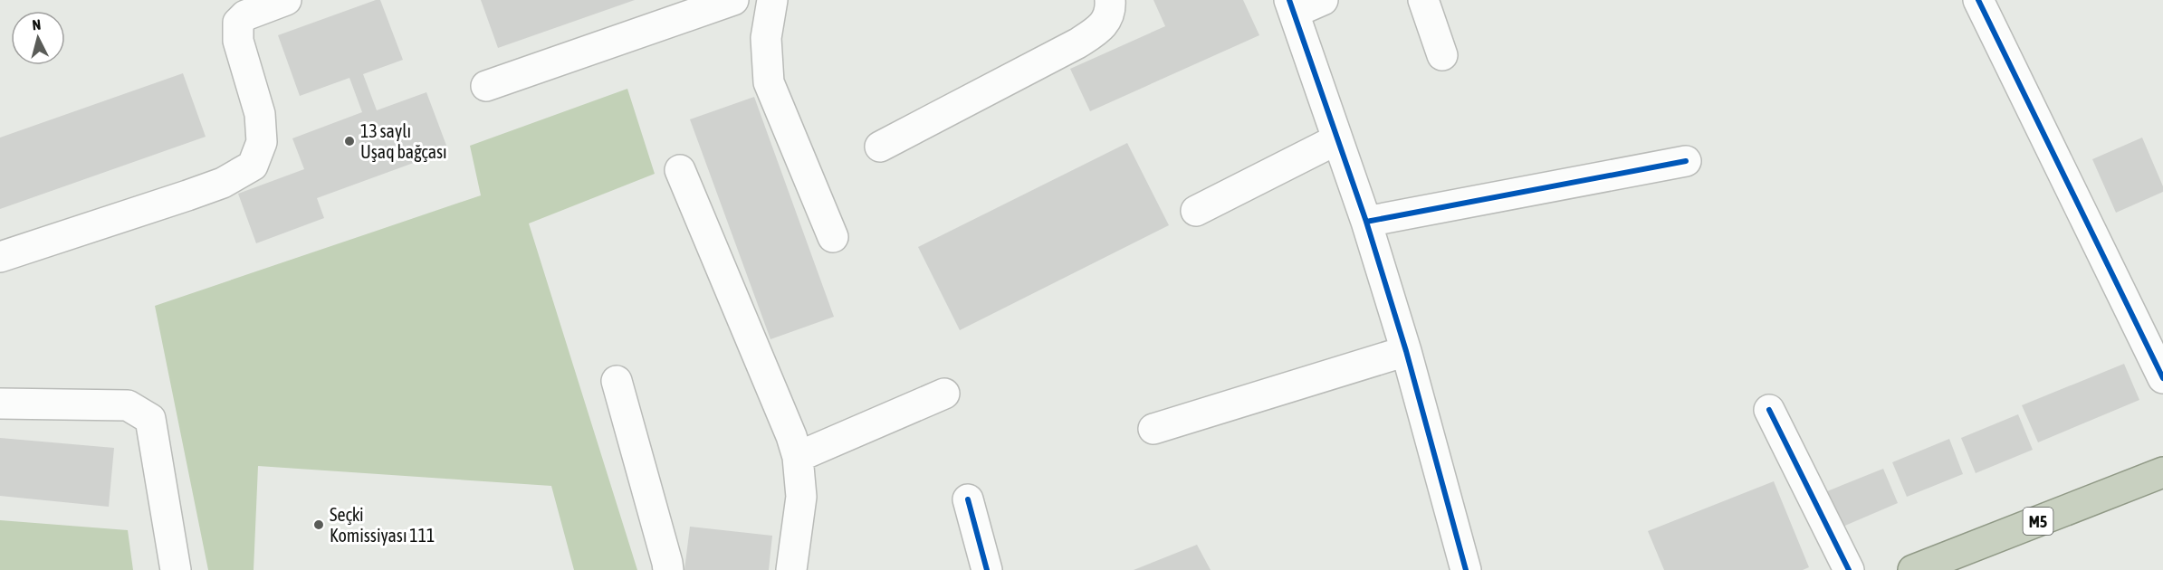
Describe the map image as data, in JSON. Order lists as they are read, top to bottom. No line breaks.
{"streets":{"highway":["M5"]},"places":["13 saylı Uşaq bağçası","Seçki Komissiyası 111"],"north":"top"}
